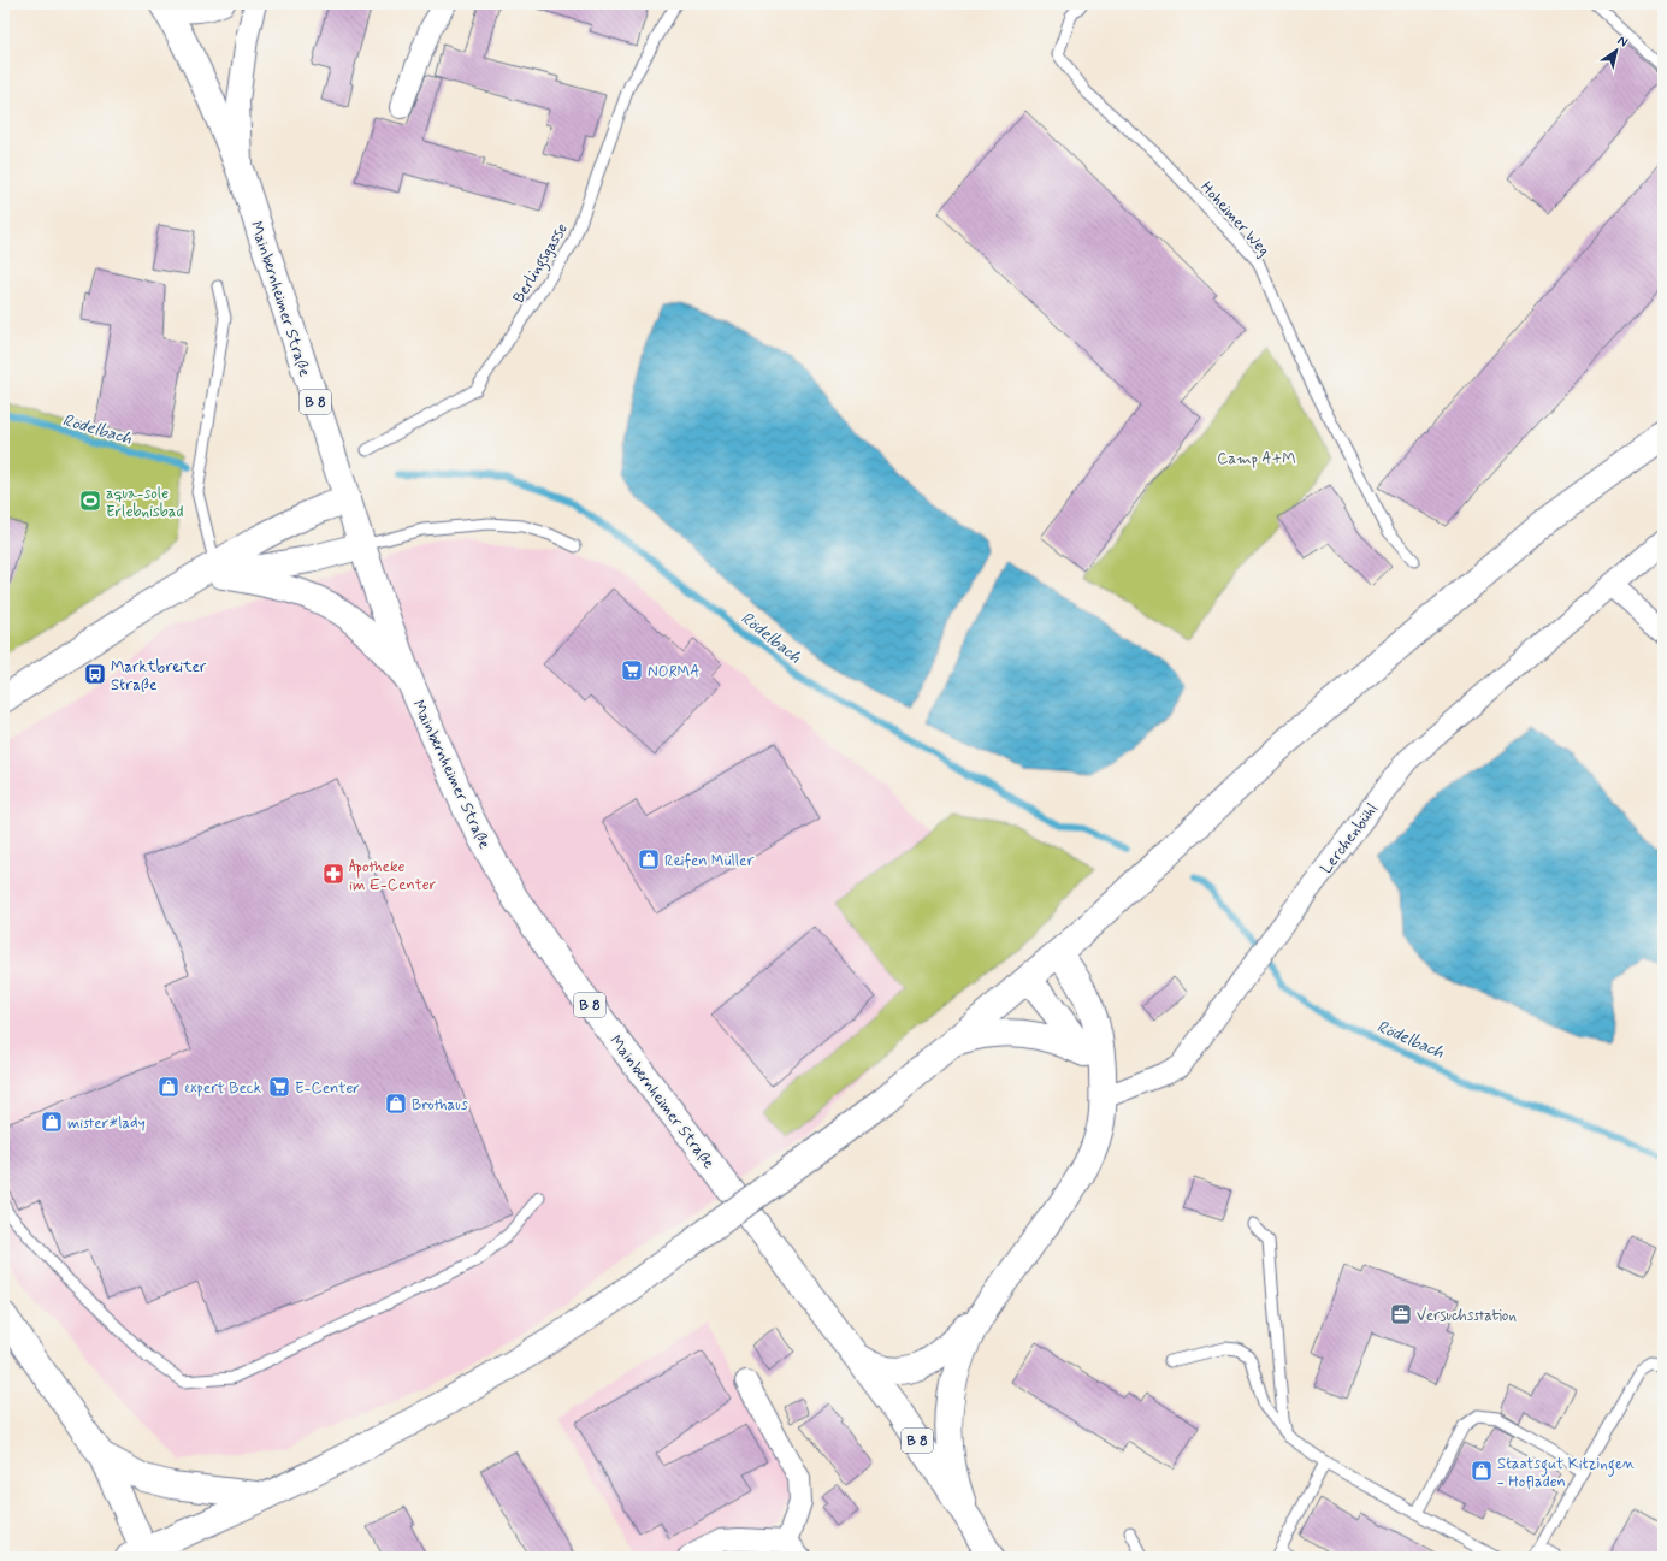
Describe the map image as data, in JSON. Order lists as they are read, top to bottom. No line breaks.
{"streets":{"main road":["Mainbernheimer Straße","B 8"],"street":["Lerchenbühl"],"lane":["Hoheimer Weg","Berlingsgasse"]},"water":["Rödelbach"],"parks":["Camp A+M"],"places":{"sports":["aqua-sole Erlebnisbad"],"supermarket":["NORMA","E-Center"],"bus stop":["Marktbreiter Straße"],"shop":["Reifen Müller","expert Beck","Brothaus","mister*lady","Staatsgut Kitzingen - Hofladen"],"pharmacy":["Apotheke im E-Center"],"office":["Versuchsstation"]},"north":"top right"}
